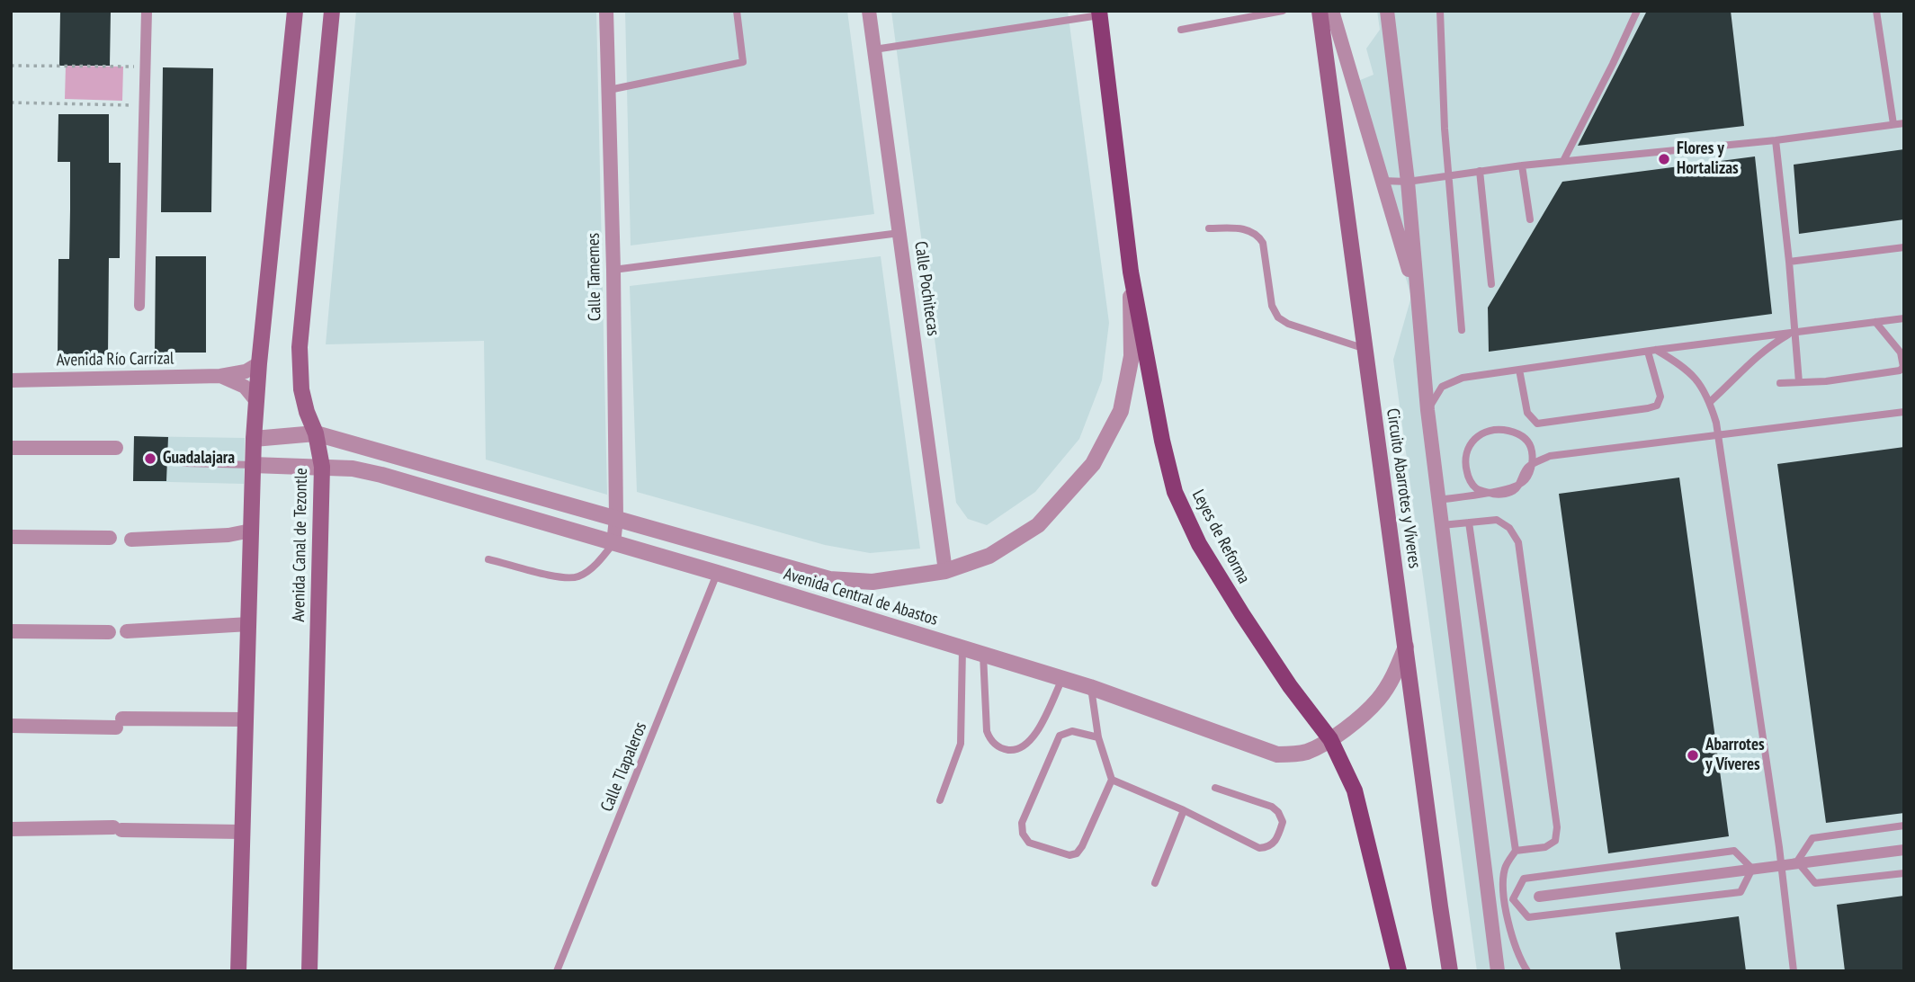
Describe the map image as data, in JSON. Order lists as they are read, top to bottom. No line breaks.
{"streets":{"main road":["Circuito Abarrotes y Víveres","Leyes de Reforma","Avenida Canal de Tezontle"],"street":["Calle Tamemes","Calle Pochitecas","Avenida Río Carrizal","Avenida Central de Abastos"],"lane":["Calle Tlapaleros"]},"crossings":[["Calle Tamemes","Avenida Central de Abastos"],["Calle Pochitecas","Avenida Central de Abastos"],["Circuito Abarrotes y Víveres","Avenida Central de Abastos"],["Leyes de Reforma","Avenida Central de Abastos"],["Avenida Canal de Tezontle","Avenida Central de Abastos"],["Avenida Central de Abastos","Calle Tlapaleros"]],"places":["Flores y Hortalizas","Guadalajara","Abarrotes y Víveres"]}
